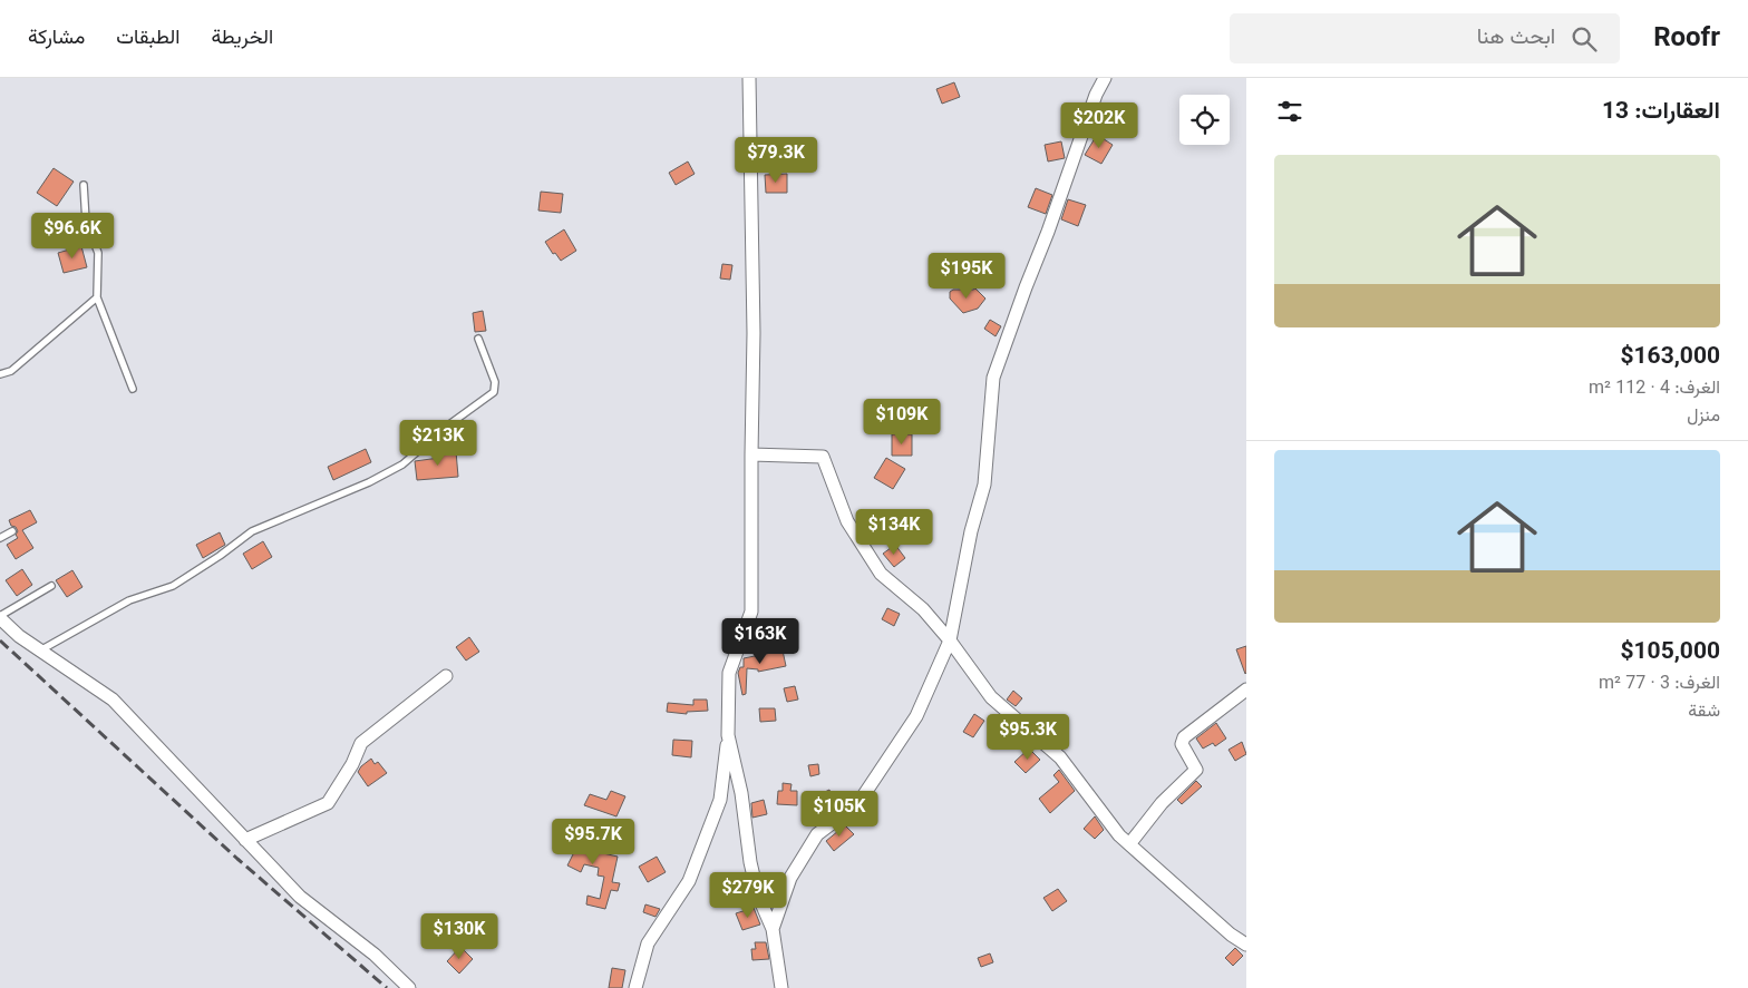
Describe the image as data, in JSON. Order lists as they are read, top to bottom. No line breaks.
{"page":{"header":"Roofr","search":"ابحث هنا","nav":["الخريطة","الطبقات","مشاركة"],"heading":"العقارات: 13","price":["$202K","$79.3K","$96.6K","$195K","$109K","$213K","$134K","$163K","$95.3K","$105K","$95.7K","$279K","$130K"],"list":[{"name":"$163,000","note":"الغرف: 4 · 112 m² · منزل"},{"name":"$105,000","note":"الغرف: 3 · 77 m² · شقة"}]}}
